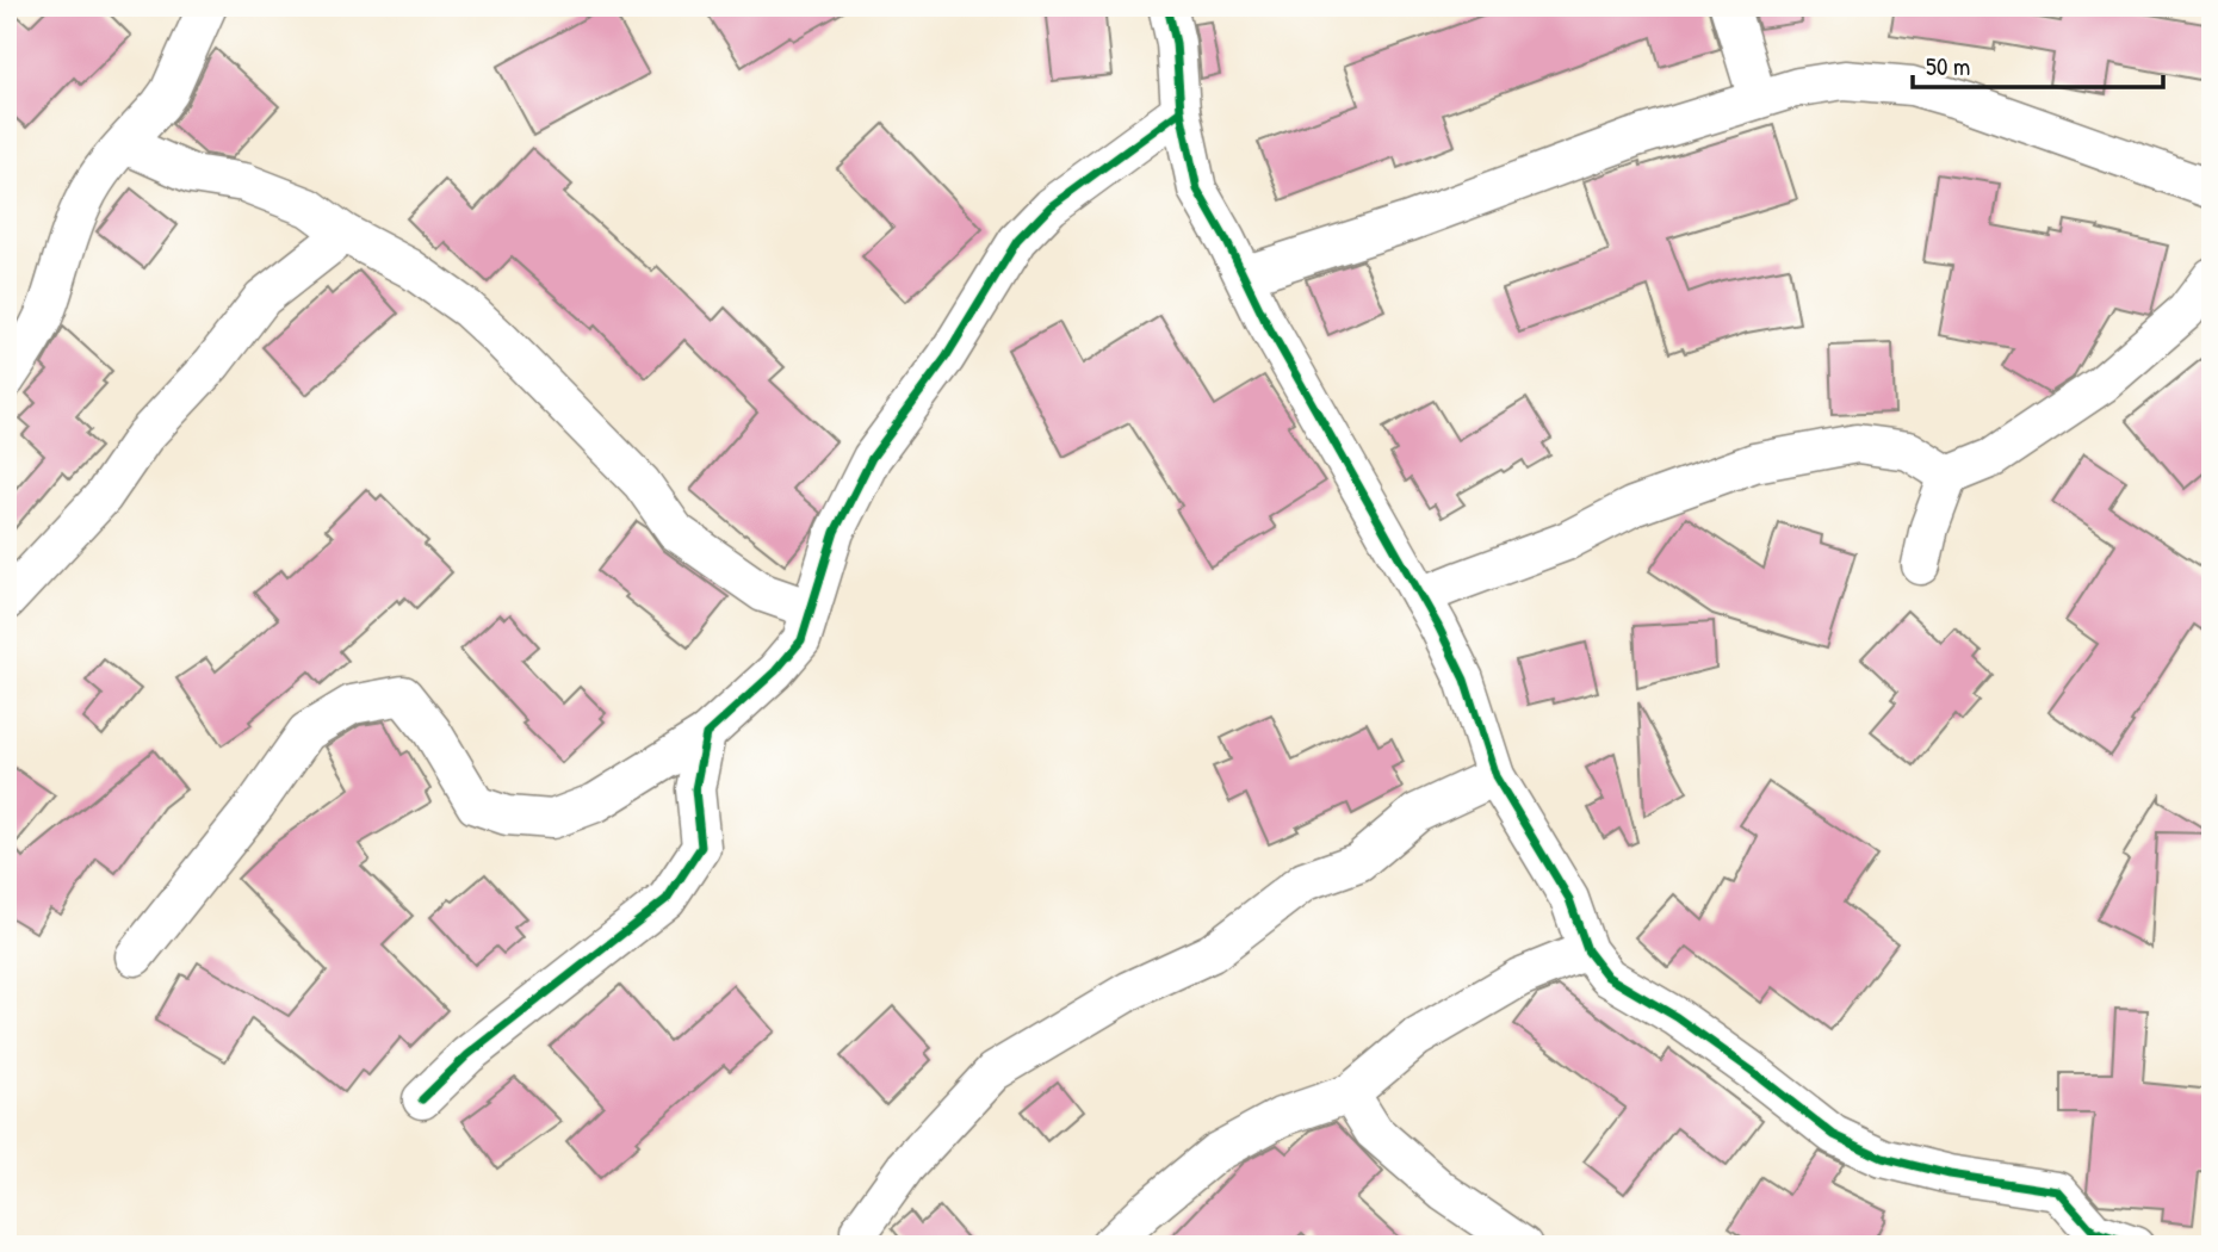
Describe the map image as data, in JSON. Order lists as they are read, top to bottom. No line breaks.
{"scale_bar":"50 m"}
